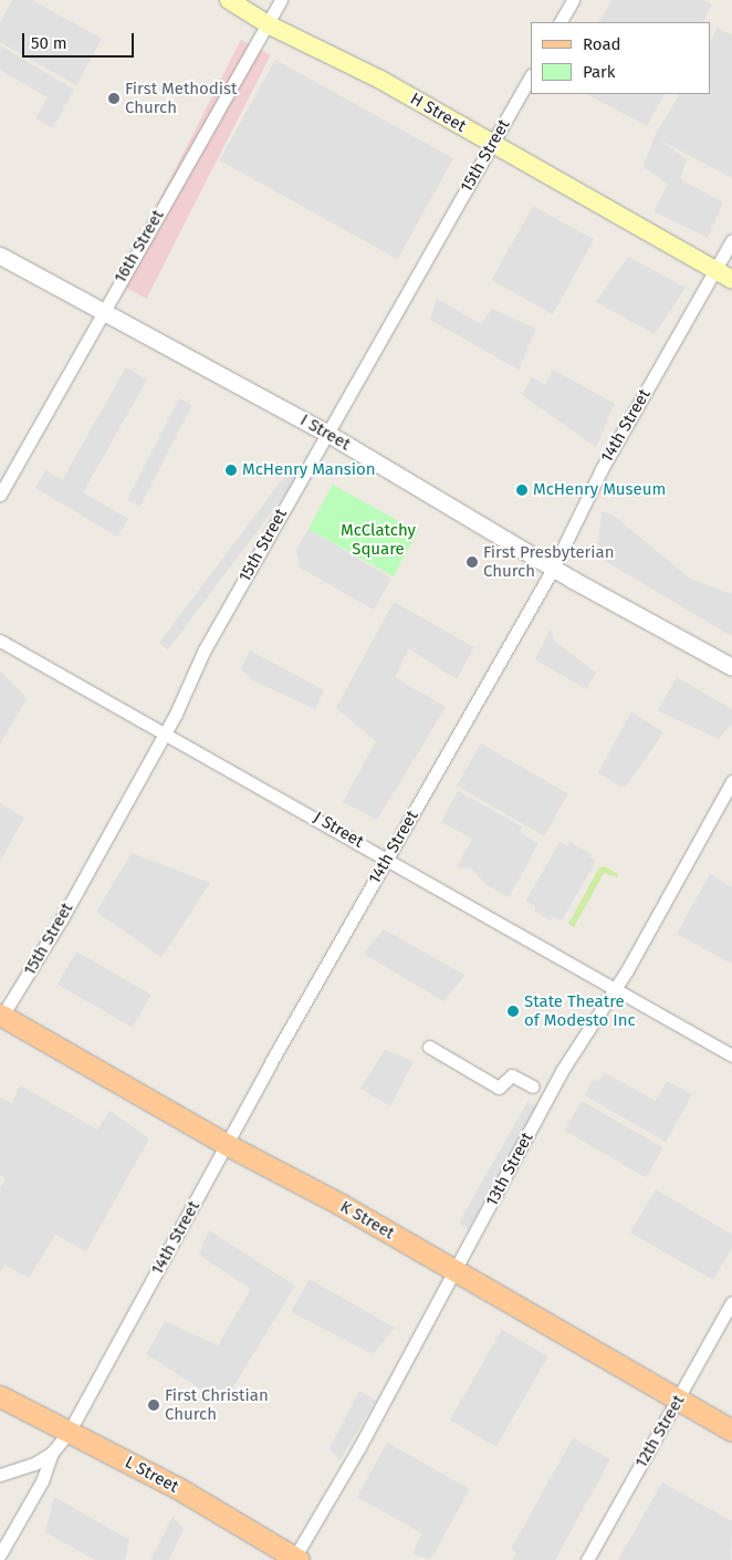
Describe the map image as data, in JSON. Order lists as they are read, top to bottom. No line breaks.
{"streets":{"main road":["H Street","K Street","L Street"],"street":["15th Street","16th Street","14th Street","I Street","J Street","13th Street","12th Street"]},"crossings":[["H Street","15th Street"],["H Street","16th Street"],["H Street","14th Street"],["15th Street","I Street"],["15th Street","J Street"],["15th Street","K Street"],["16th Street","I Street"],["14th Street","I Street"],["14th Street","J Street"],["14th Street","K Street"],["14th Street","L Street"],["J Street","13th Street"],["13th Street","K Street"],["13th Street","L Street"],["K Street","12th Street"]],"parks":["McClatchy Square"],"places":["First Methodist Church","McHenry Mansion","McHenry Museum","First Presbyterian Church","State Theatre of Modesto Inc","First Christian Church"],"legend":["Road","Park"],"scale_bar":"50 m"}
